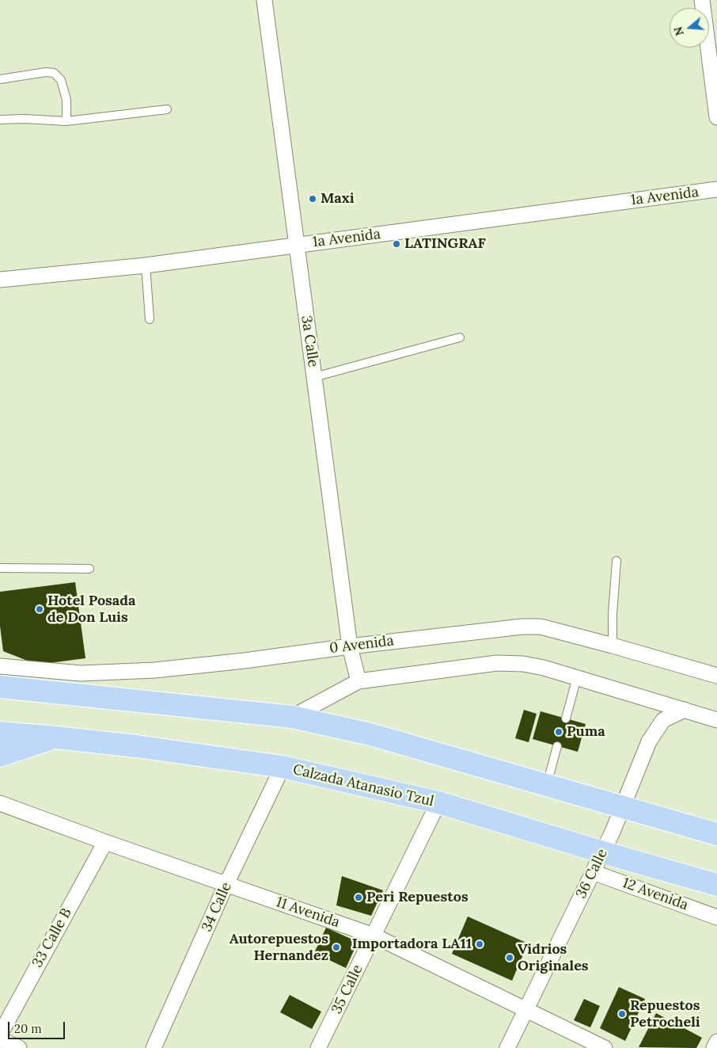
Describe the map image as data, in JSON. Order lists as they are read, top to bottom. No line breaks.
{"streets":{"main road":["Calzada Atanasio Tzul"],"street":["1a Avenida","3a Calle","0 Avenida","36 Calle","12 Avenida","34 Calle","11 Avenida","33 Calle B","35 Calle"]},"crossings":[["1a Avenida","3a Calle"],["3a Calle","0 Avenida"],["Calzada Atanasio Tzul","36 Calle"],["Calzada Atanasio Tzul","34 Calle"],["Calzada Atanasio Tzul","35 Calle"],["36 Calle","12 Avenida"],["36 Calle","11 Avenida"],["34 Calle","11 Avenida"],["11 Avenida","33 Calle B"],["11 Avenida","35 Calle"]],"places":["Maxi","LATINGRAF","Hotel Posada de Don Luis","Puma","Peri Repuestos","Importadora LA11","Autorepuestos Hernandez","Vidrios Originales","Repuestos Petrocheli"],"scale_bar":"20 m","north":"left"}
